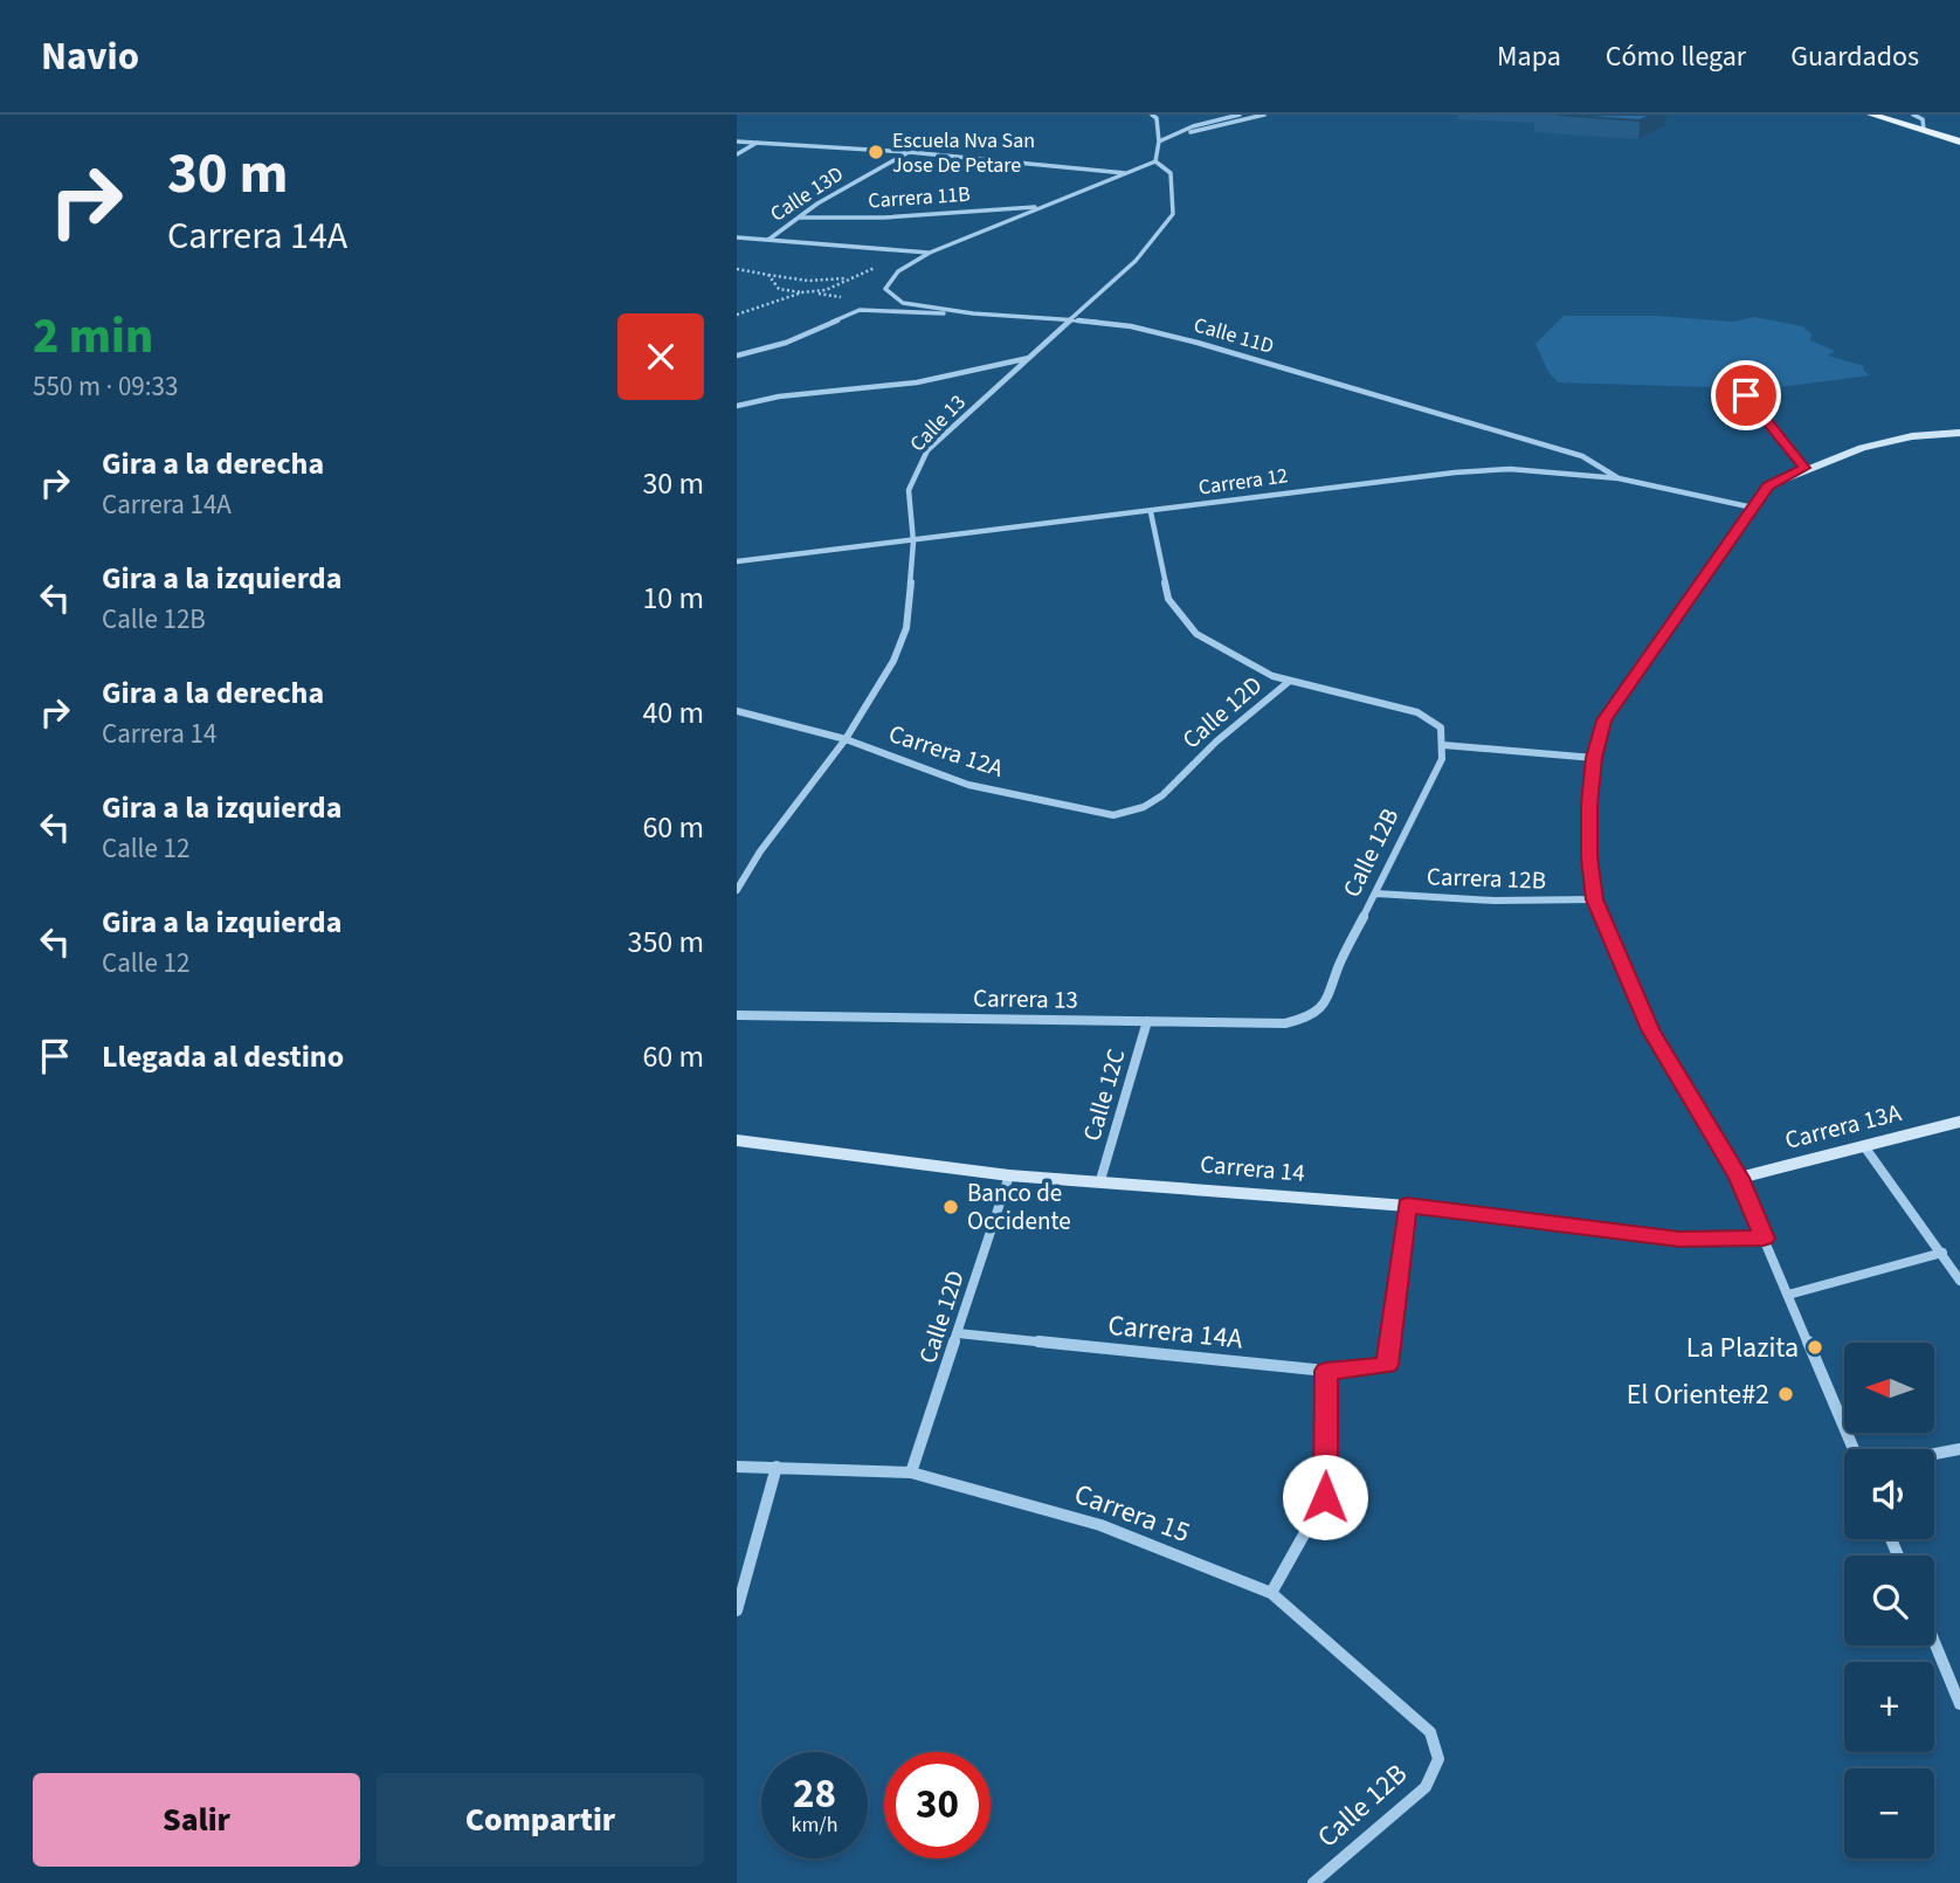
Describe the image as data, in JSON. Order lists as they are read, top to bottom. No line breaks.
{"streets":{"street":["Calle 13D","Carrera 11B","Calle 11D","Calle 13","Carrera 12","Calle 12D","Carrera 12A","Calle 12B","Carrera 12B","Carrera 13","Calle 12C","Carrera 13A","Carrera 14","Carrera 14A","Carrera 15"]},"crossings":[["Calle 13D","Carrera 11B"],["Carrera 11B","Calle 11D"],["Calle 11D","Calle 13"],["Calle 11D","Carrera 12"],["Calle 13","Carrera 12"],["Calle 13","Carrera 12A"],["Calle 12D","Carrera 12A"],["Calle 12D","Carrera 14"],["Calle 12D","Carrera 14A"],["Calle 12D","Carrera 15"],["Calle 12B","Carrera 12B"],["Calle 12B","Carrera 13"],["Calle 12B","Carrera 15"],["Carrera 13","Calle 12C"],["Calle 12C","Carrera 14"],["Carrera 14","Carrera 14A"]],"places":["Escuela Nva San Jose De Petare","Banco de Occidente","La Plazita","El Oriente#2"],"north":"left","page":{"header":"Navio","nav":["Mapa","Cómo llegar","Guardados"],"turn":["30 m","Carrera 14A"],"heading":["2 min","550 m · 09:33"],"list":[{"name":"Gira a la derecha","note":"Carrera 14A","value":"30 m"},{"name":"Gira a la izquierda","note":"Calle 12B","value":"10 m"},{"name":"Gira a la derecha","note":"Carrera 14","value":"40 m"},{"name":"Gira a la izquierda","note":"Calle 12","value":"60 m"},{"name":"Gira a la izquierda","note":"Calle 12","value":"350 m"},{"name":"Llegada al destino","value":"60 m"}],"map_buttons":["+","−"],"speed":"28 km/h","limit":"30","buttons":["Salir","Compartir"]}}
